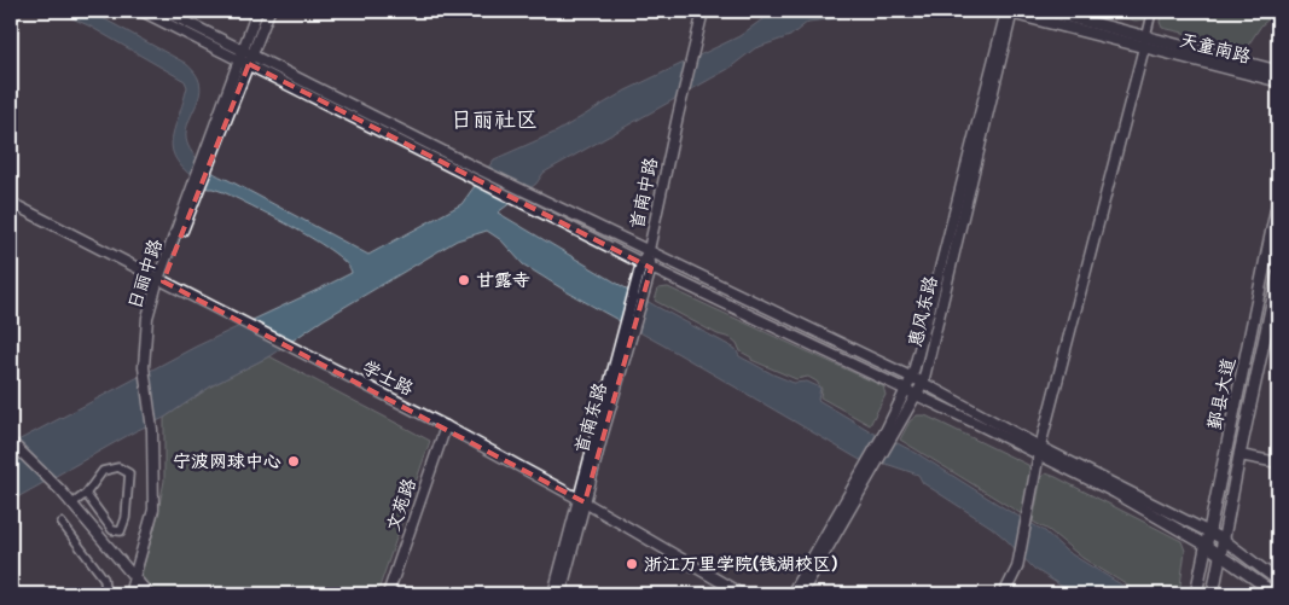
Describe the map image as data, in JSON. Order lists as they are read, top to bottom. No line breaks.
{"streets":{"main road":["天童南路","首南中路","日丽中路","惠风东路","学士路","鄞县大道","首南东路","文苑路"]},"crossings":[["天童南路","惠风东路"],["首南中路","首南东路"],["日丽中路","学士路"],["学士路","首南东路"],["学士路","文苑路"]],"districts":["日丽社区"],"places":["甘露寺","宁波网球中心","浙江万里学院(钱湖校区)"]}
